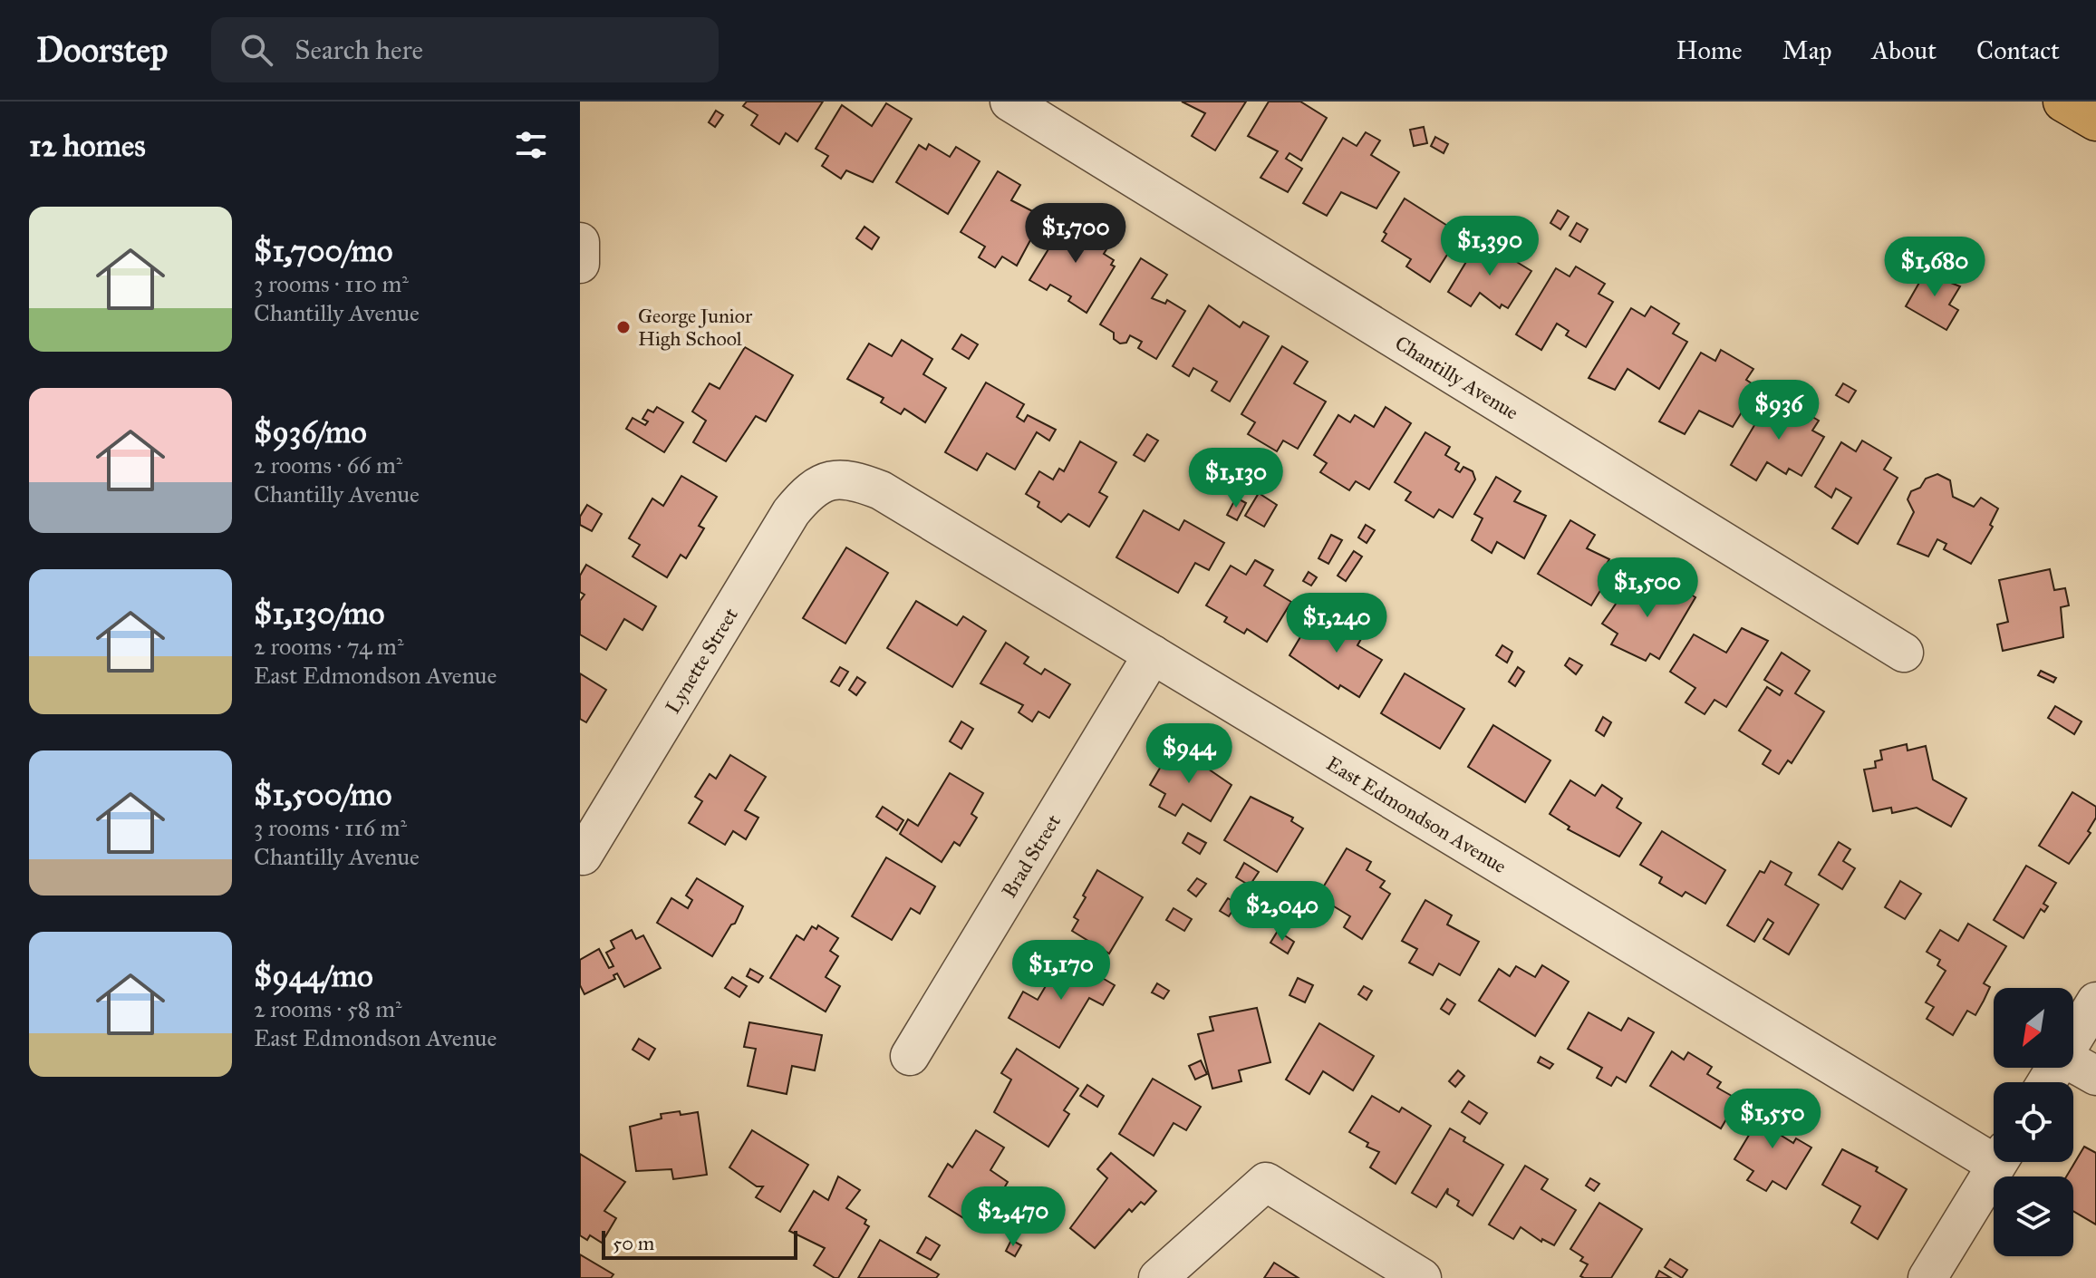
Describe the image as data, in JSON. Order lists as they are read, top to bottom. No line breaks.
{"streets":{"street":["Chantilly Avenue","Lynette Street","East Edmondson Avenue","Brad Street"]},"crossings":[["Lynette Street","East Edmondson Avenue"],["East Edmondson Avenue","Brad Street"]],"places":["George Junior High School"],"scale_bar":"50 m","north":"bottom left","page":{"header":"Doorstep","search":"Search here","nav":["Home","Map","About","Contact"],"heading":"12 homes","list":[{"name":"$1,700/mo","note":"3 rooms · 110 m² · Chantilly Avenue"},{"name":"$936/mo","note":"2 rooms · 66 m² · Chantilly Avenue"},{"name":"$1,130/mo","note":"2 rooms · 74 m² · East Edmondson Avenue"},{"name":"$1,500/mo","note":"3 rooms · 116 m² · Chantilly Avenue"},{"name":"$944/mo","note":"2 rooms · 58 m² · East Edmondson Avenue"}],"price":["$1,700","$1,390","$1,680","$936","$1,130","$1,500","$1,240","$944","$2,040","$1,170","$1,550","$2,470"],"scale":"50 m"}}
